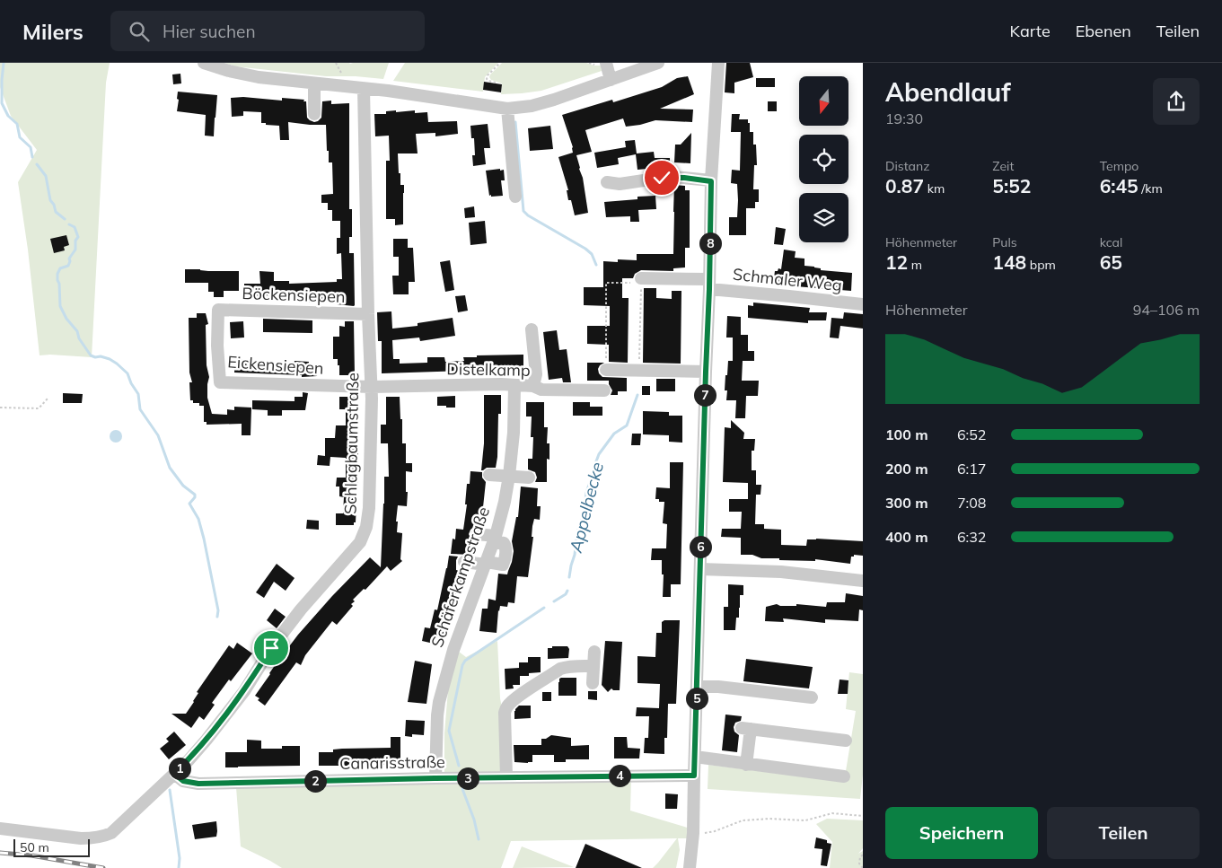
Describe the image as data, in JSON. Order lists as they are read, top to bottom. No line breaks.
{"streets":{"street":["Schmaler Weg","Böckensiepen","Eickensiepen","Distelkamp","Schlagbaumstraße","Schäferkampstraße","Canarisstraße"]},"crossings":[["Böckensiepen","Eickensiepen"],["Böckensiepen","Schlagbaumstraße"],["Eickensiepen","Distelkamp"],["Eickensiepen","Schlagbaumstraße"],["Distelkamp","Schlagbaumstraße"],["Distelkamp","Schäferkampstraße"],["Schlagbaumstraße","Canarisstraße"],["Schäferkampstraße","Canarisstraße"]],"water":["Appelbecke"],"scale_bar":"50 m","north":"bottom","page":{"header":"Milers","search":"Hier suchen","nav":["Karte","Ebenen","Teilen"],"heading":["Abendlauf","19:30"],"stats":[["Distanz","0.87 km"],["Zeit","5:52"],["Tempo","6:45 /km"],["Höhenmeter","12 m"],["Puls","148 bpm"],["kcal","65"]],"pins":["8","7","6","5","1","4","3","2"],"chart":["Höhenmeter","94–106 m"],"list":[{"name":"100 m","note":"6:52"},{"name":"200 m","note":"6:17"},{"name":"300 m","note":"7:08"},{"name":"400 m","note":"6:32"}],"buttons":["Speichern","Teilen"],"scale":"50 m"}}
